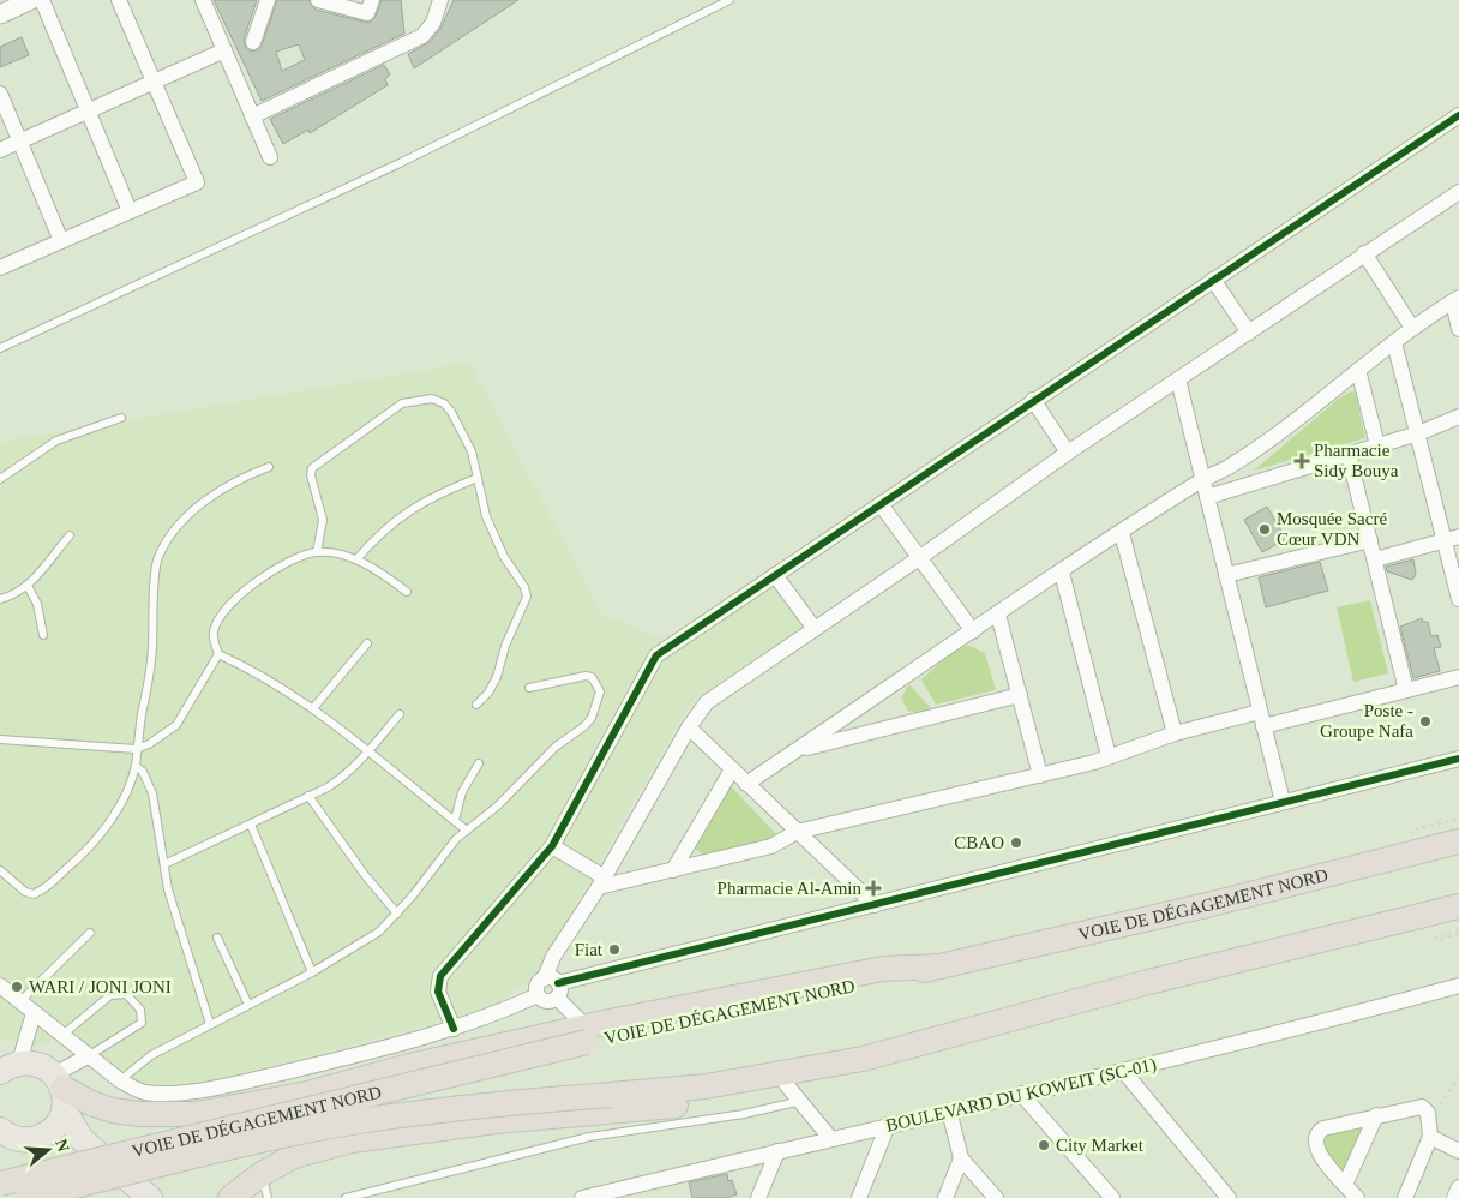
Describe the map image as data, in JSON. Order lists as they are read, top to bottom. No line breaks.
{"streets":{"highway":["VOIE DE DÉGAGEMENT NORD"],"street":["BOULEVARD DU KOWEIT (SC-01)"]},"places":{"health":["Pharmacie Sidy Bouya","Pharmacie Al-Amin"],"other":["Mosquée Sacré Cœur VDN","Poste - Groupe Nafa","CBAO","Fiat","WARI / JONI JONI","City Market"]},"north":"right"}
